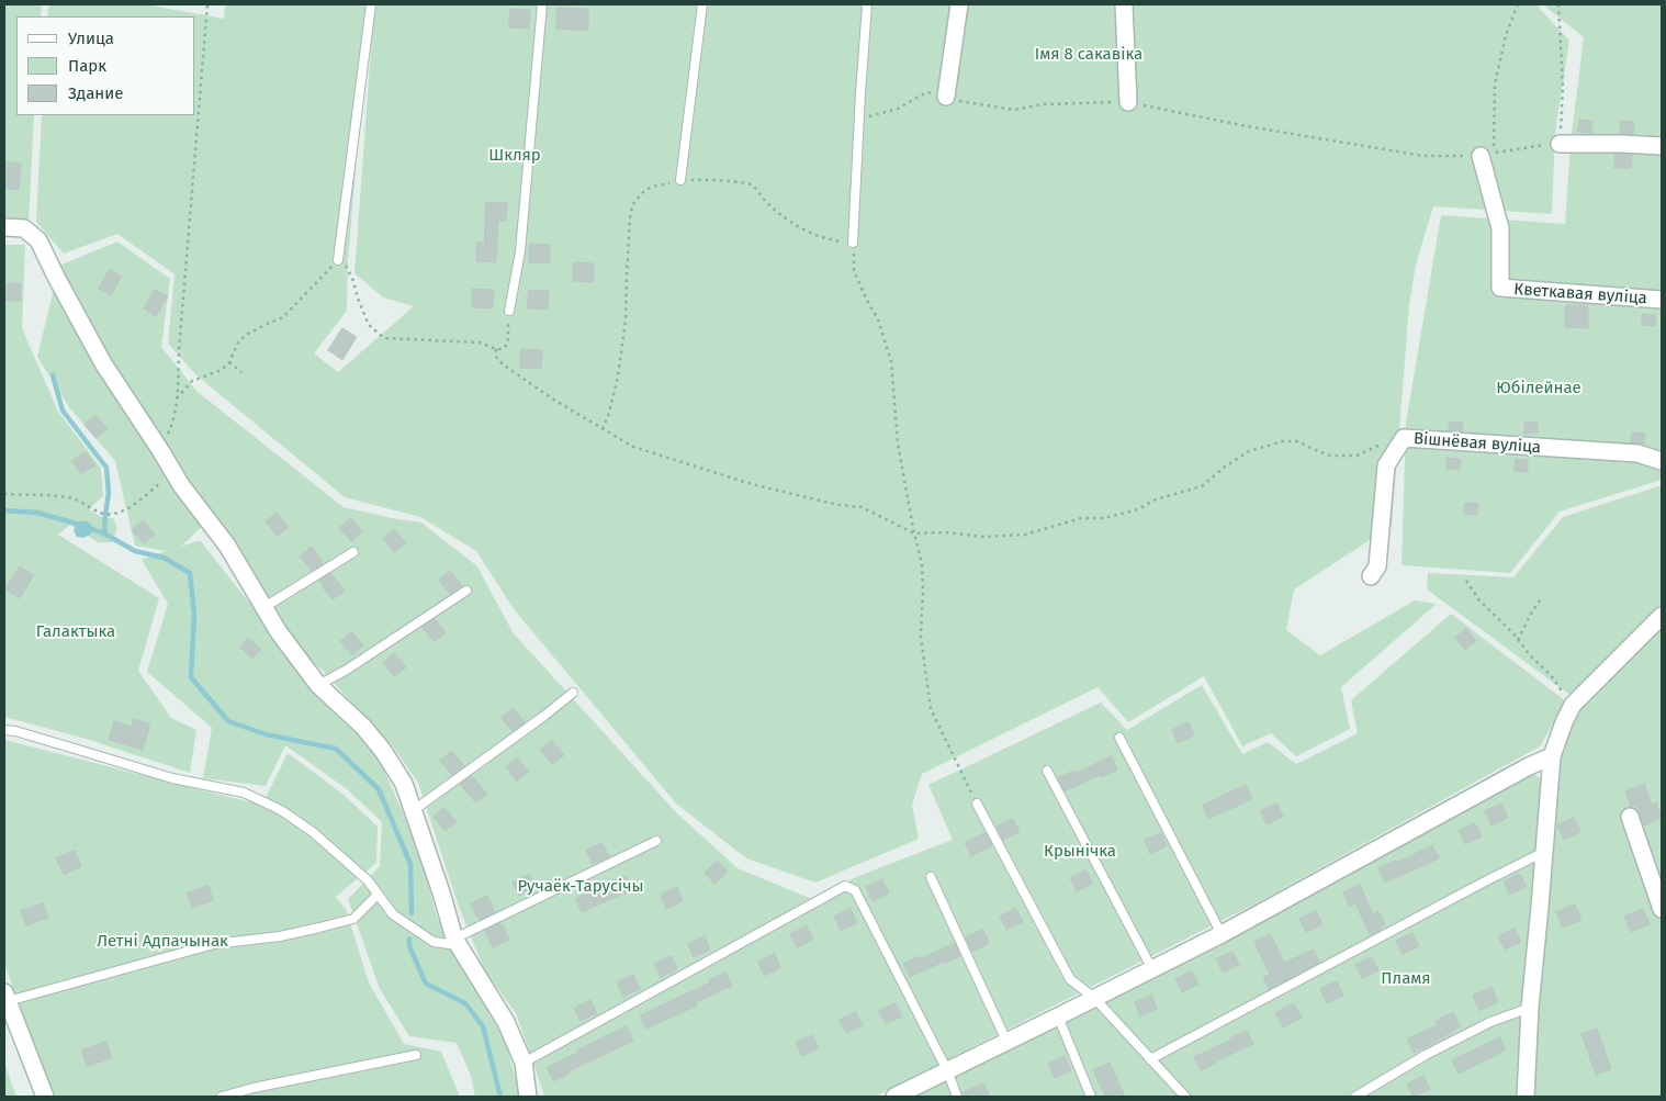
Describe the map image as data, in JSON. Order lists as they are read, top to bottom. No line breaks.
{"streets":{"street":["Кветкавая вуліца","Вішнёвая вуліца"]},"parks":["Імя 8 сакавіка","Шкляр","Юбілейнае","Галактыка","Крынічка","Ручаёк-Тарусічы","Летні Адпачынак","Пламя"],"legend":["Улица","Парк","Здание"]}
